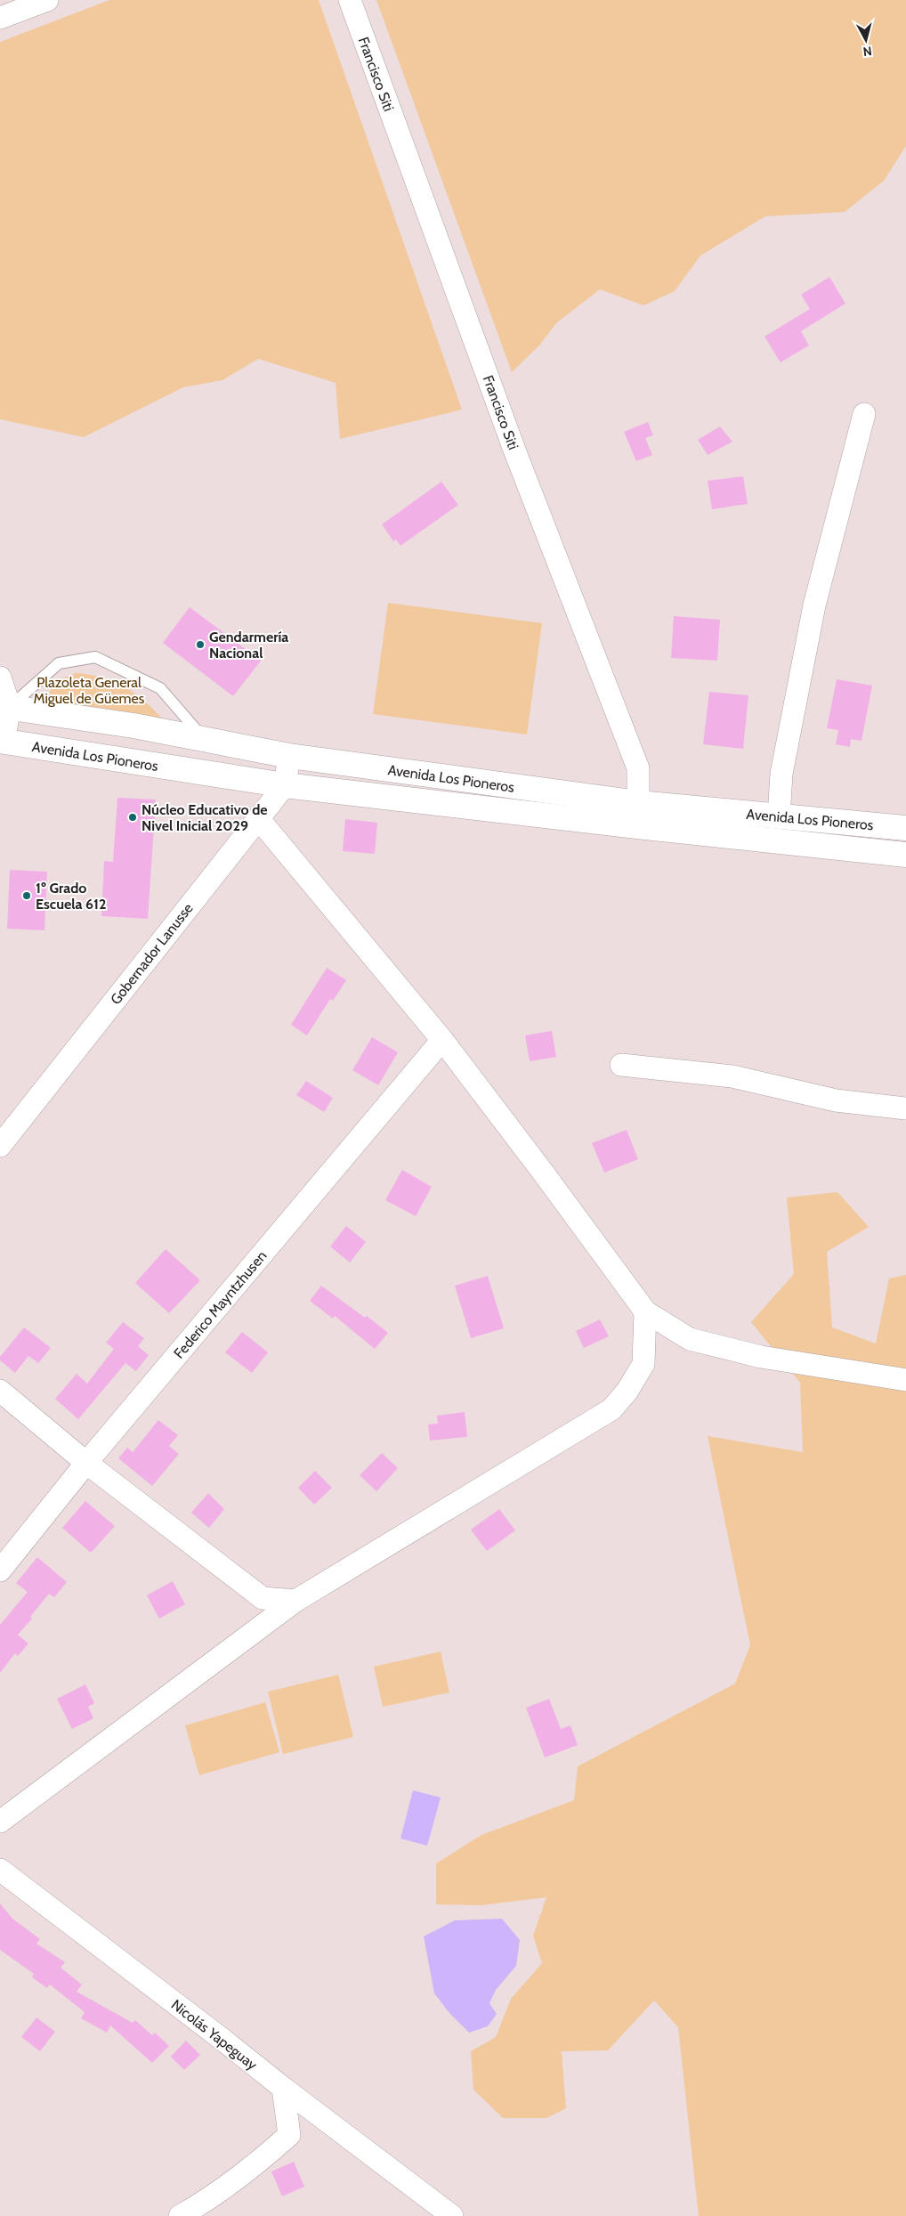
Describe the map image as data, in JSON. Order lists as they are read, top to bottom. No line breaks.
{"streets":{"main road":["Avenida Los Pioneros"],"street":["Francisco Siti","Gobernador Lanusse","Federico Mayntzhusen","Nicolás Yapeguay"]},"crossings":[["Francisco Siti","Avenida Los Pioneros"],["Avenida Los Pioneros","Gobernador Lanusse"]],"parks":["Plazoleta General Miguel de Güemes"],"places":["Gendarmería Nacional","Núcleo Educativo de Nivel Inicial 2029","1º Grado Escuela 612"],"north":"bottom"}
